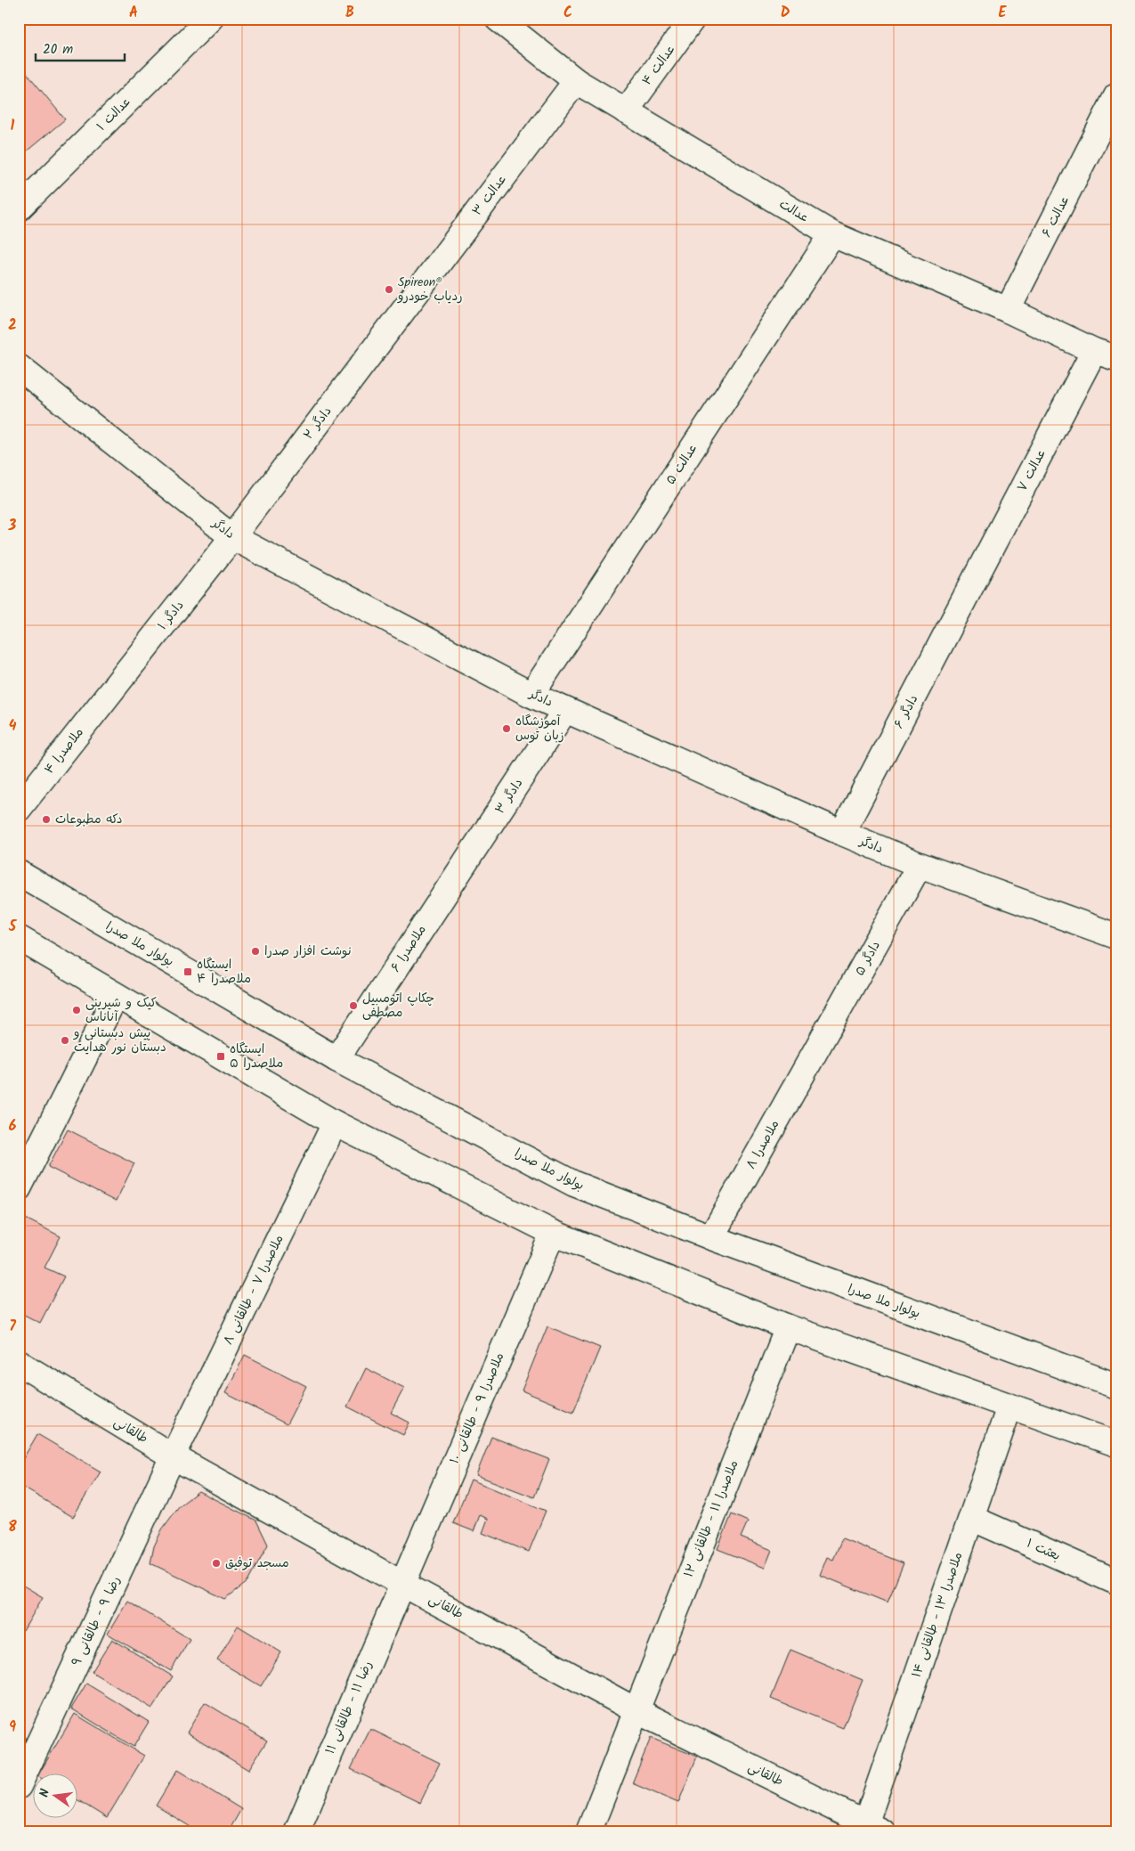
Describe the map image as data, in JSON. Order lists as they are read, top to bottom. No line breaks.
{"streets":{"street":["عدالت ۴","عدالت ۱","عدالت ۳","عدالت","عدالت ۶","دادگر ۲","عدالت ۵","عدالت ۷","دادگر","دادگر ۱","دادگر ۶","ملاصدرا ۴","دادگر ۳","بولوار ملا صدرا","ملاصدرا ۶","دادگر ۵","ملاصدرا ۸","ملاصدرا ۷ - طالقانی ۸","ملاصدرا ۹ - طالقانی ۱۰","طالقانی","ملاصدرا ۱۱ - طالقانی ۱۲","بعثت ۱","ملاصدرا ۱۳ - طالقانی ۱۴","رضا ۹ - طالقانی ۹","رضا ۱۱ - طالقانی ۱۱"]},"crossings":[["عدالت ۴","عدالت"],["عدالت ۳","عدالت"],["عدالت ۳","دادگر ۲"],["عدالت","عدالت ۶"],["عدالت","عدالت ۵"],["عدالت","عدالت ۷"],["دادگر ۲","دادگر"],["دادگر ۲","دادگر ۱"],["عدالت ۵","دادگر"],["عدالت ۷","دادگر ۶"],["دادگر","دادگر ۱"],["دادگر","دادگر ۶"],["دادگر","دادگر ۳"],["دادگر","دادگر ۵"],["دادگر ۱","ملاصدرا ۴"],["دادگر ۳","ملاصدرا ۶"],["بولوار ملا صدرا","ملاصدرا ۶"],["بولوار ملا صدرا","ملاصدرا ۸"],["دادگر ۵","ملاصدرا ۸"],["ملاصدرا ۷ - طالقانی ۸","طالقانی"],["ملاصدرا ۷ - طالقانی ۸","رضا ۹ - طالقانی ۹"],["ملاصدرا ۹ - طالقانی ۱۰","طالقانی"],["ملاصدرا ۹ - طالقانی ۱۰","رضا ۱۱ - طالقانی ۱۱"],["طالقانی","ملاصدرا ۱۱ - طالقانی ۱۲"],["طالقانی","ملاصدرا ۱۳ - طالقانی ۱۴"],["طالقانی","رضا ۹ - طالقانی ۹"],["طالقانی","رضا ۱۱ - طالقانی ۱۱"],["بعثت ۱","ملاصدرا ۱۳ - طالقانی ۱۴"]],"places":{"other":["Spireon® ردیاب خودرو","آموزشگاه زبان توس","دکه مطبوعات","نوشت افزار صدرا","چکاپ اتومىبیل مصطفی","کیک و شیرینی آناناس","پیش دبستانی و دبستان نور هدایت","مسجد توفیق"],"transit":["ایستگاه ملاصدرا ۴","ایستگاه ملاصدرا ۵"]},"scale_bar":"20 m","north":"left","grid":{"columns":["A","B","C","D","E"],"rows":["1","2","3","4","5","6","7","8","9"]}}
